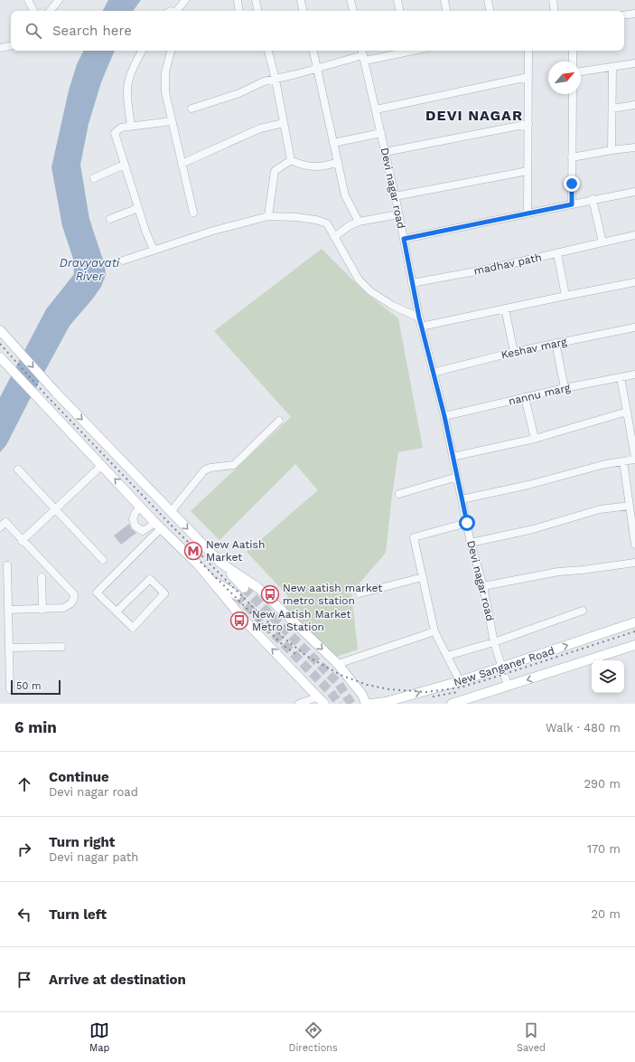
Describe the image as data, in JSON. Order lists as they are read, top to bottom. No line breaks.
{"streets":{"main road":["New Sanganer Road"],"street":["Devi nagar road","madhav path","Keshav marg","nannu marg"]},"crossings":[["Devi nagar road","madhav path"],["Devi nagar road","Keshav marg"],["Devi nagar road","nannu marg"],["Devi nagar road","New Sanganer Road"]],"districts":["DEVI NAGAR"],"water":["Dravyavati River"],"places":{"metro station":["New Aatish Market"],"bus stop":["New aatish market metro station","New Aatish Market Metro Station"]},"scale_bar":"50 m","north":"top right","page":{"search":"Search here","scale":"50 m","heading":["6 min","Walk · 480 m"],"list":[["Continue","Devi nagar road","290 m"],["Turn right","Devi nagar path","170 m"],["Turn left","20 m"],"Arrive at destination"],"nav":["Map","Directions","Saved"]}}
